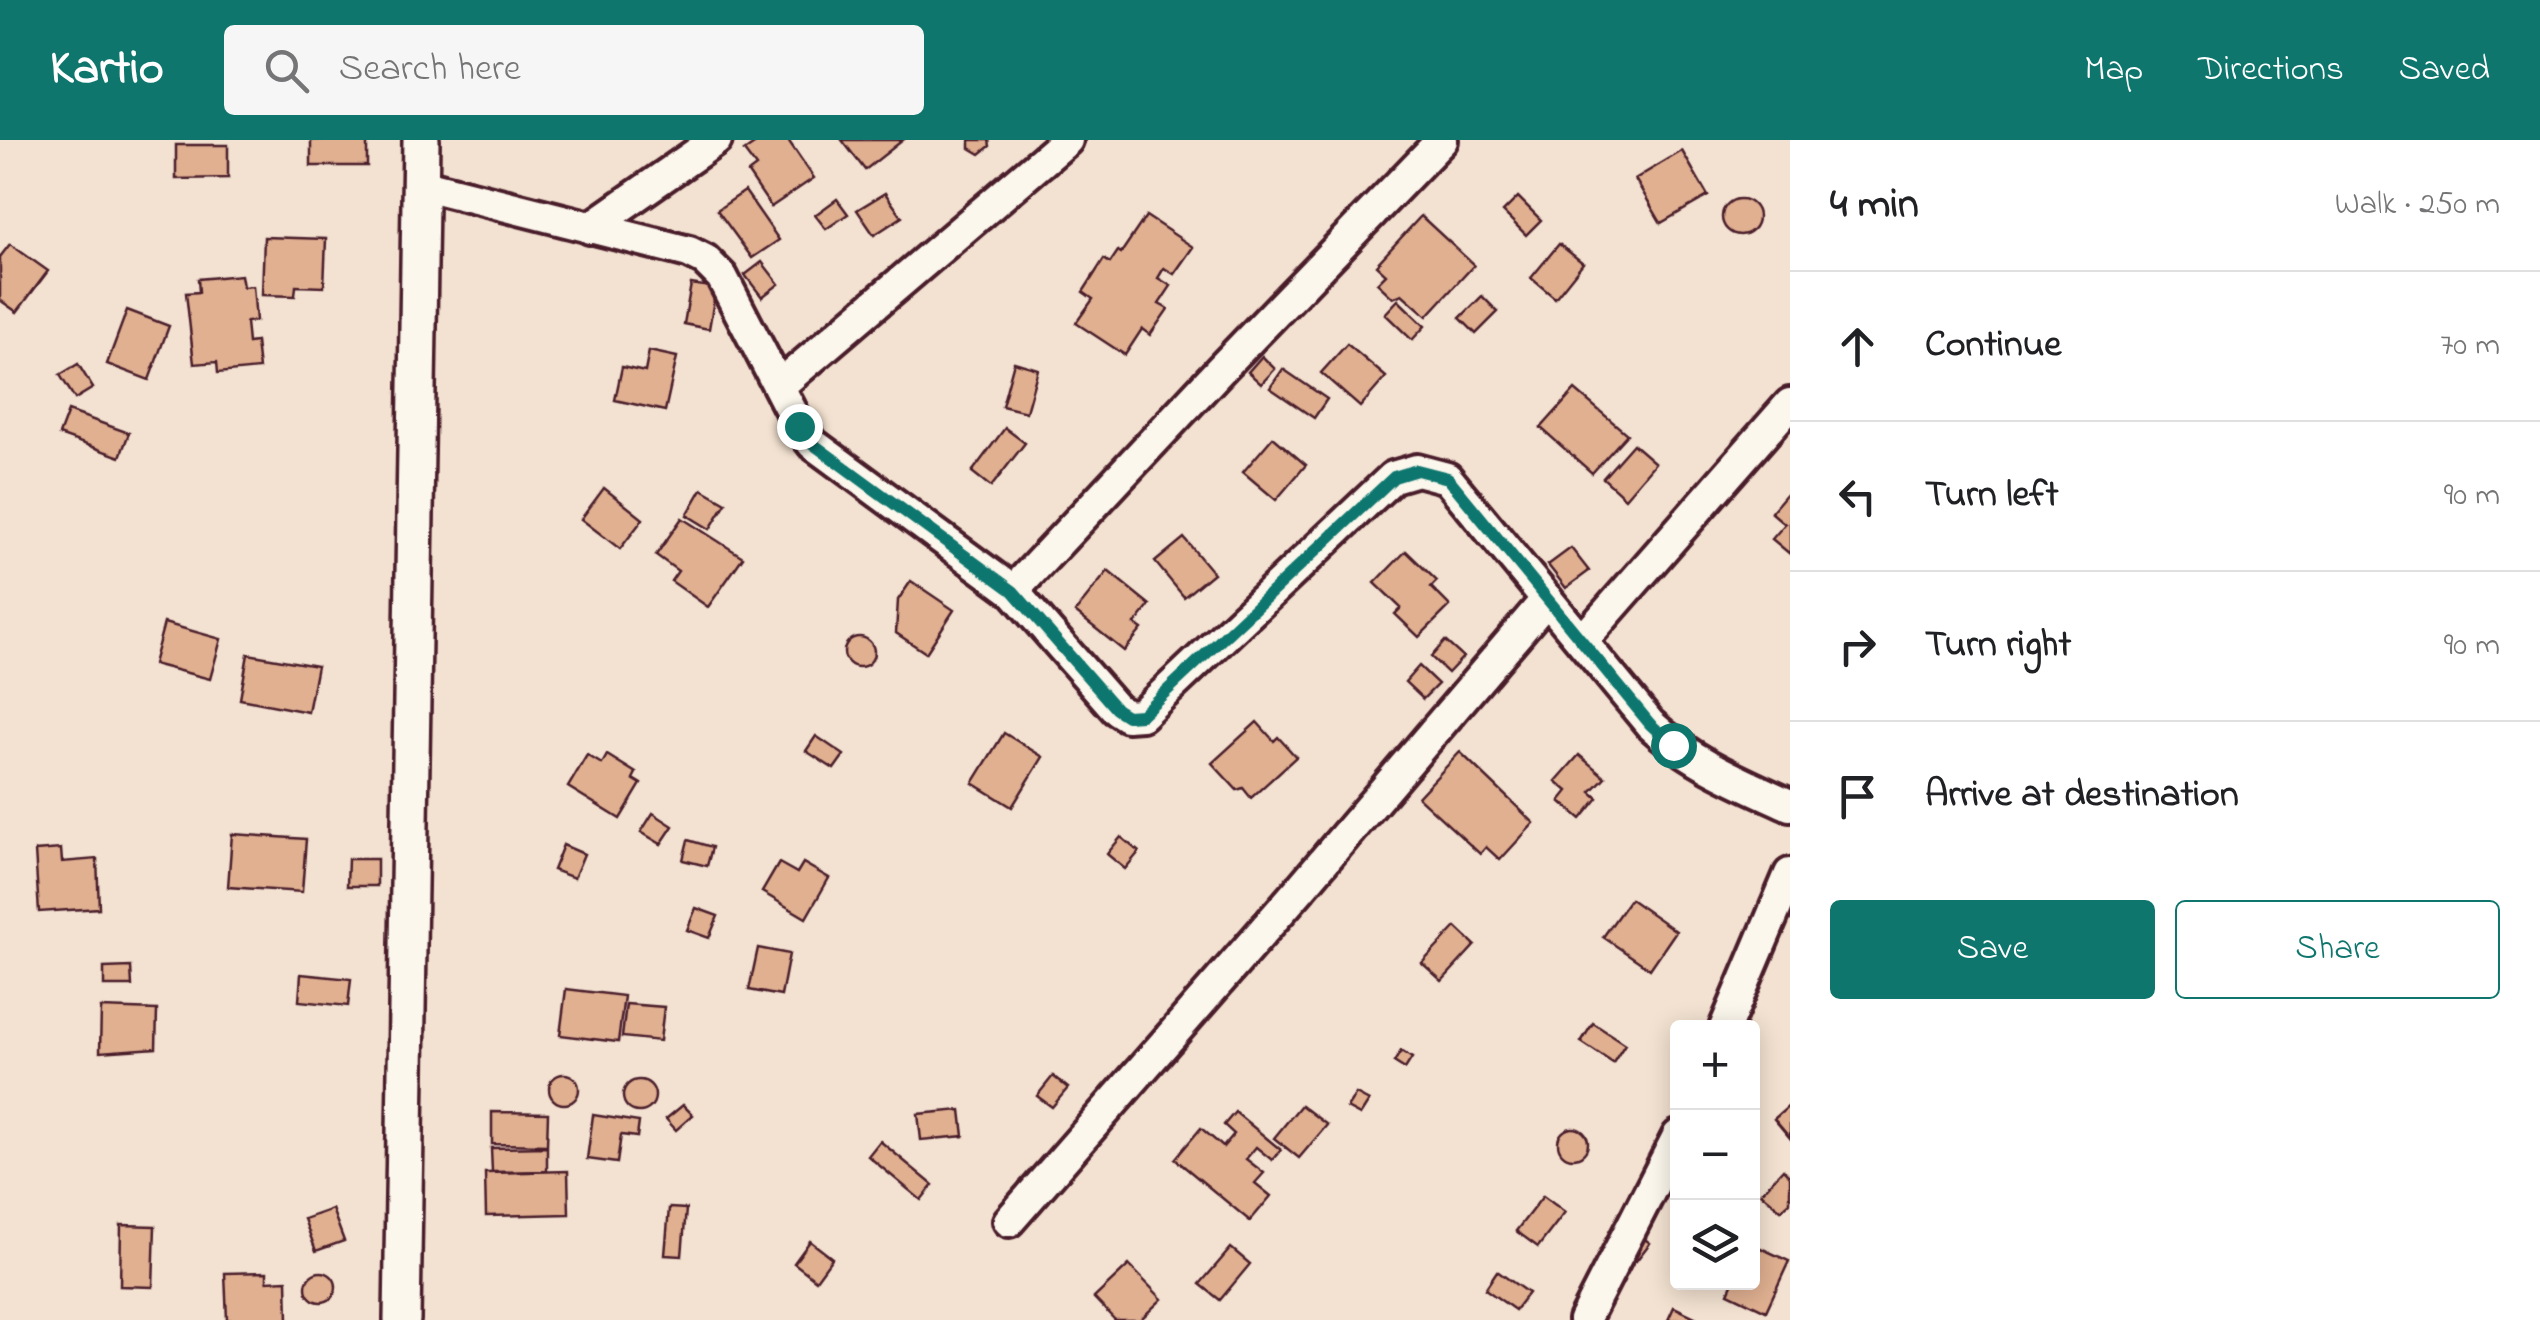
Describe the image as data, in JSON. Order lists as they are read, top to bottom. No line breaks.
{"page":{"header":"Kartio","search":"Search here","nav":["Map","Directions","Saved"],"heading":["4 min","Walk · 250 m"],"list":[["Continue","70 m"],["Turn left","90 m"],["Turn right","90 m"],"Arrive at destination"],"buttons":["Save","Share"],"map_buttons":["+","−"]}}
